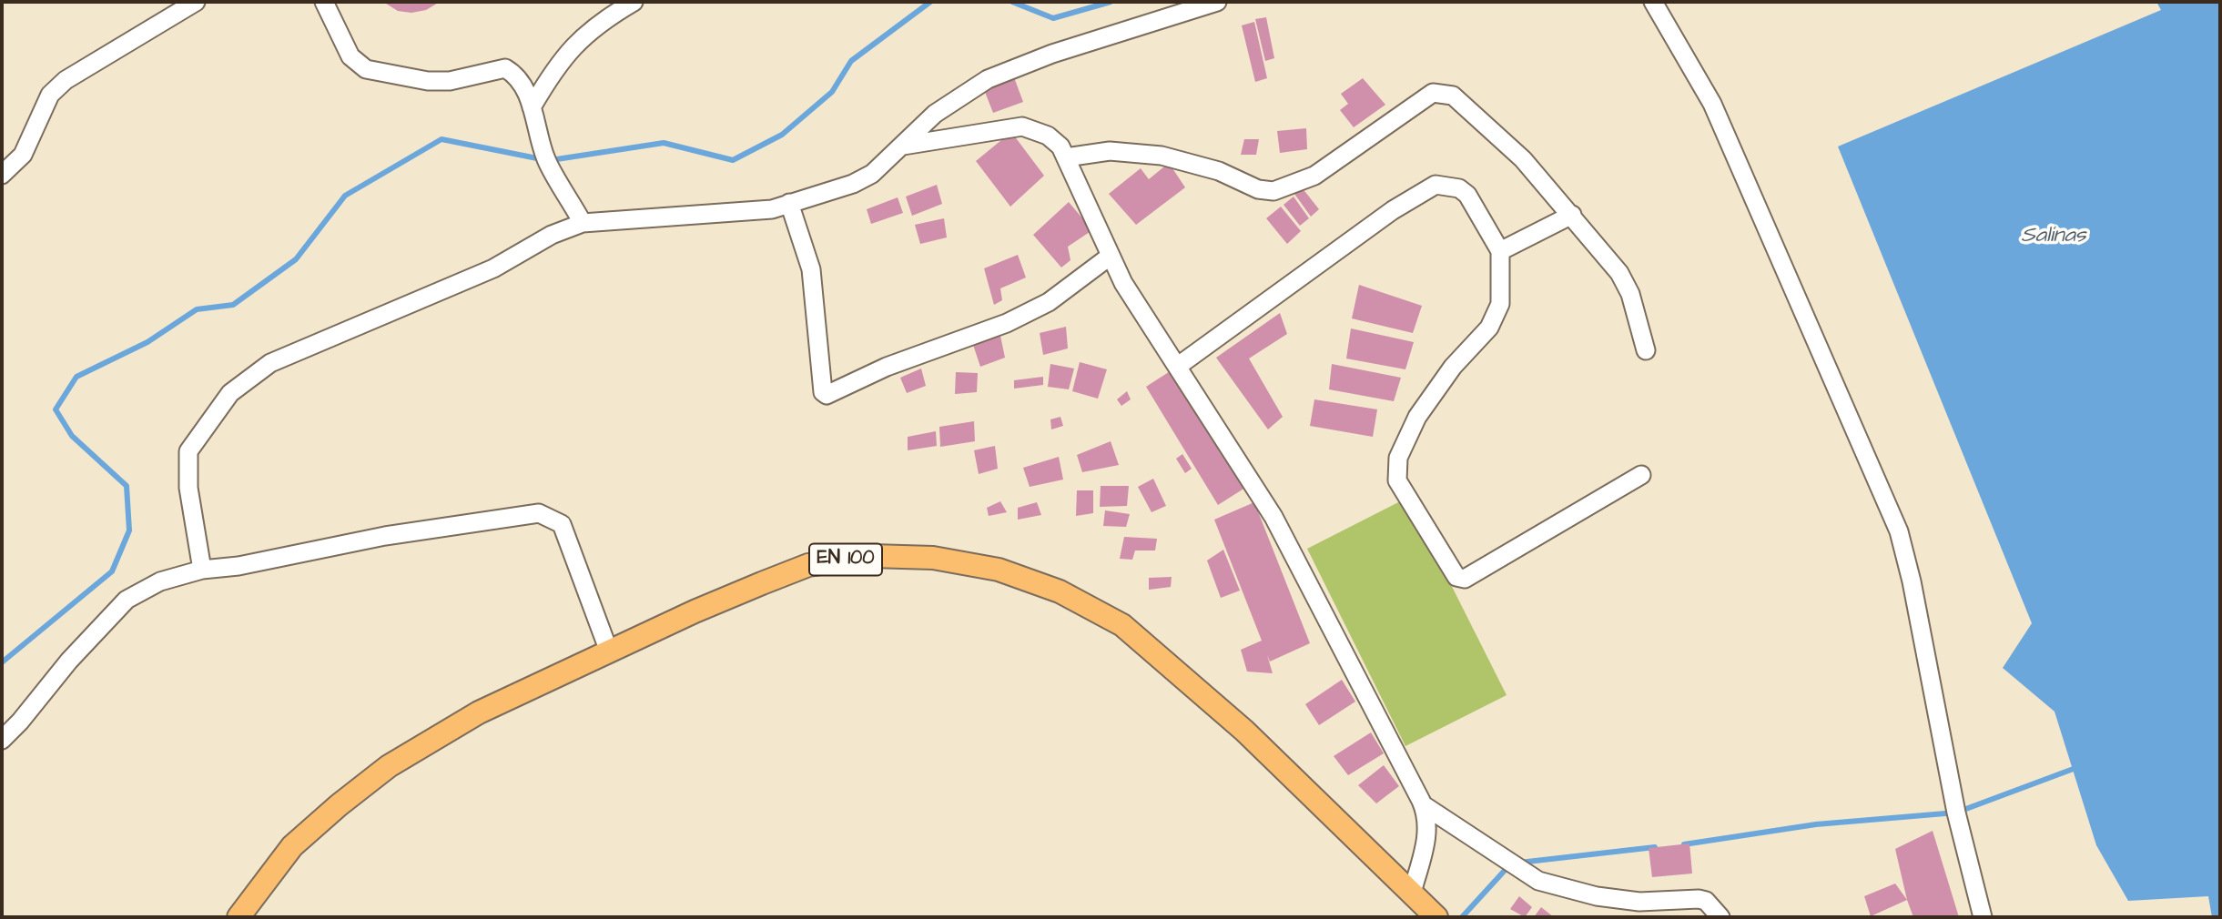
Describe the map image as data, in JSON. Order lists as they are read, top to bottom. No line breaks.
{"streets":{"main road":["EN 100"]},"water":["Salinas"]}
